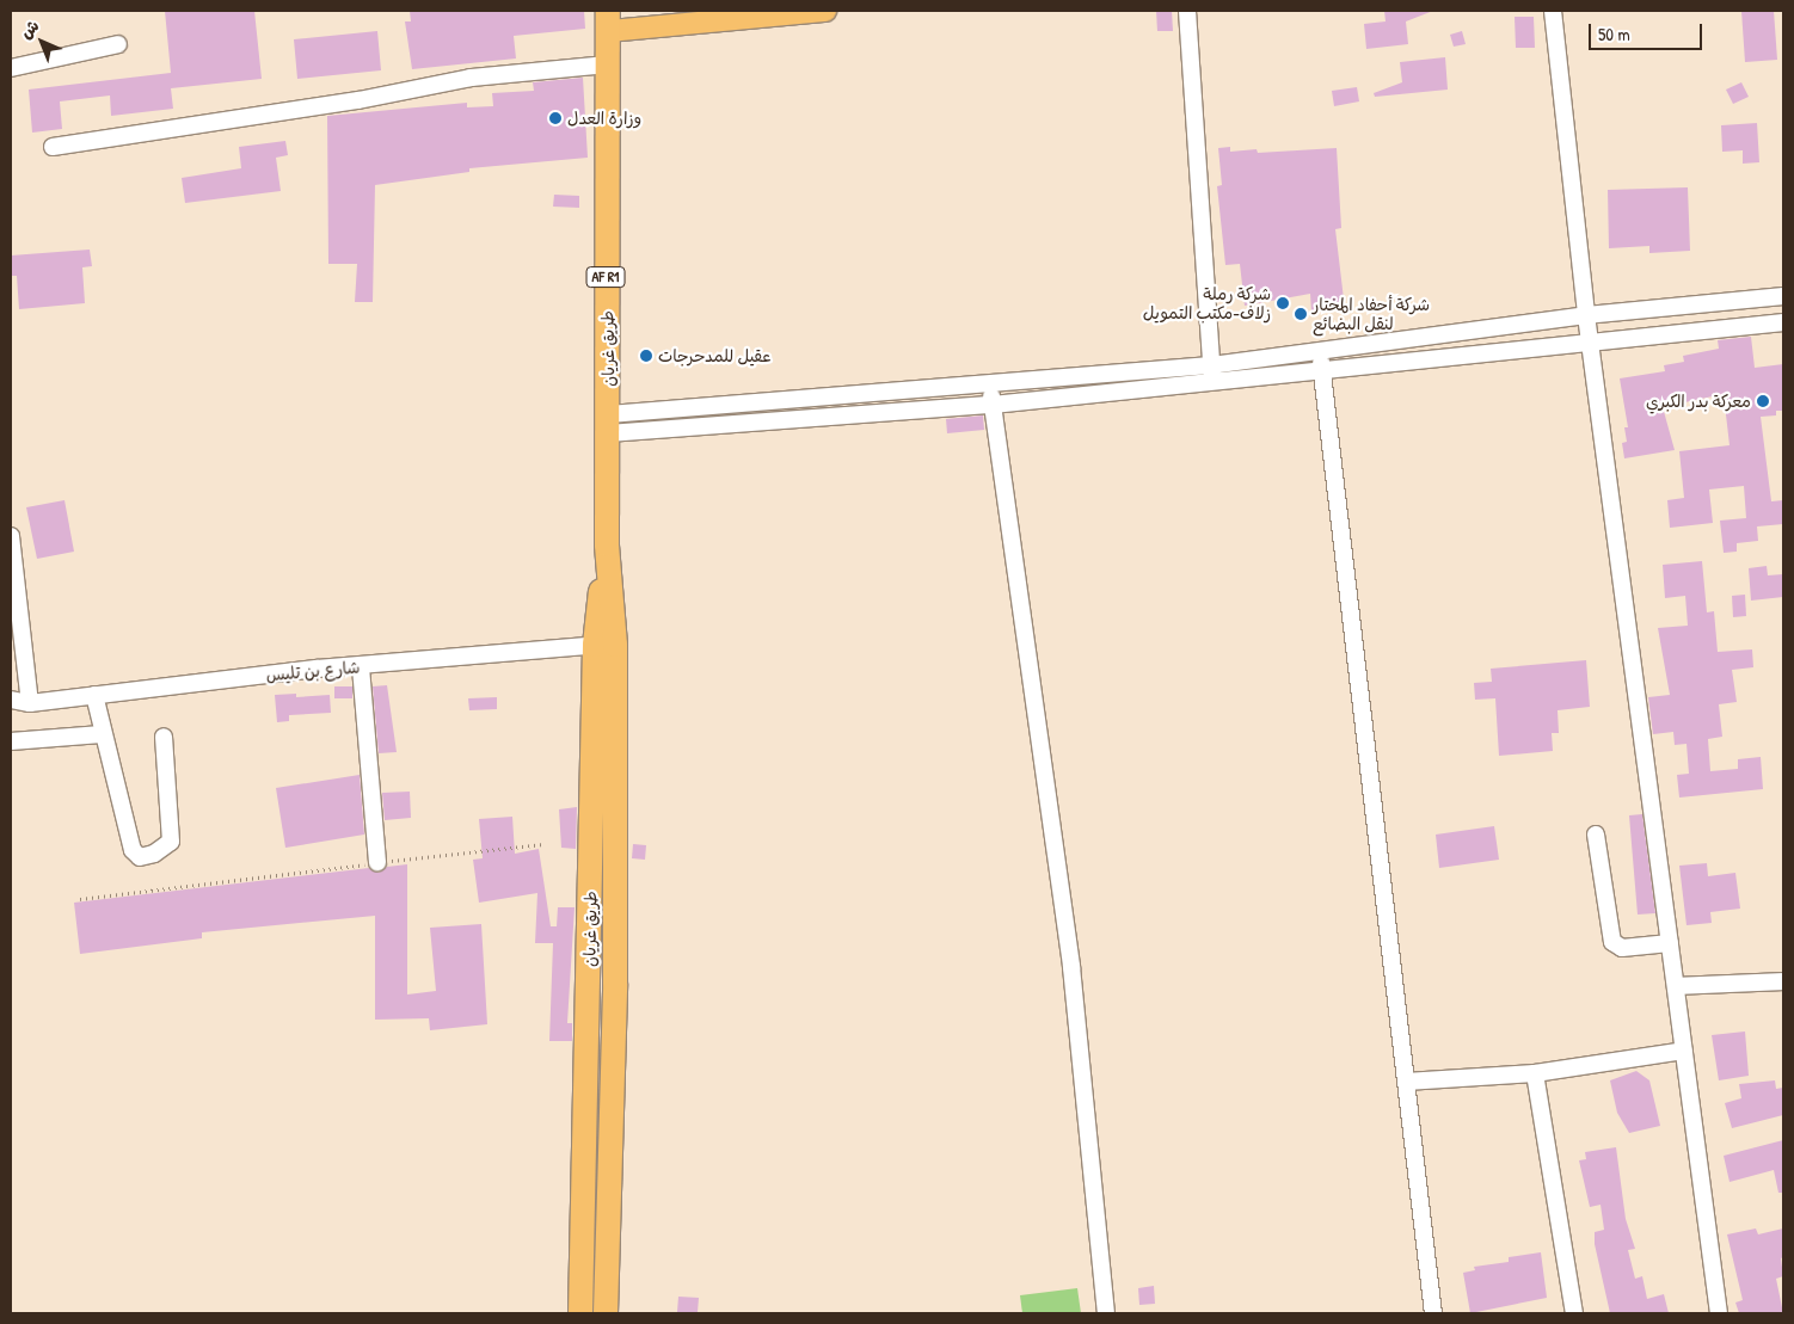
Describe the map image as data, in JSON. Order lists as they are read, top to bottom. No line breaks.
{"streets":{"highway":["AF R1","طريق غريان"],"street":["شارع بن تليس"]},"crossings":[["طريق غريان","شارع بن تليس"]],"places":["وزارة العدل","شركة رملة زلاف-مكتب التمويل","شركة أحفاد المختار لنقل البضائع","عقيل للمدحرجات","معركة بدر الكبري"],"scale_bar":"50 m","north":"top left"}
